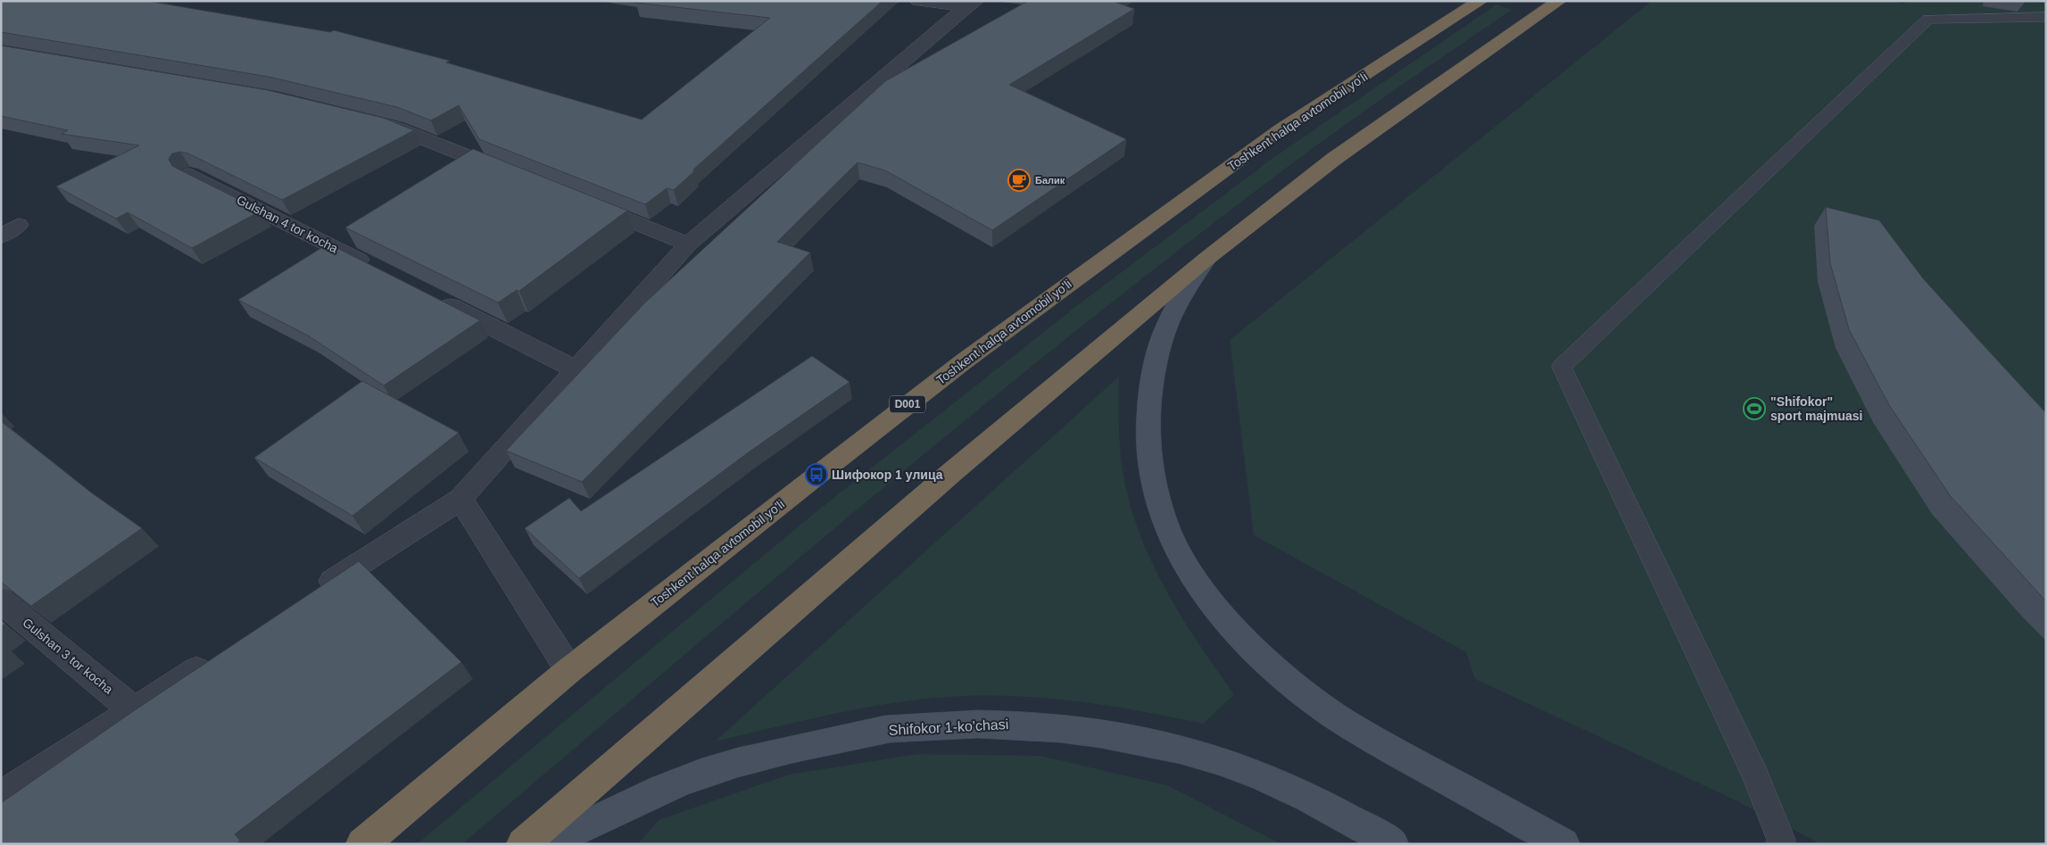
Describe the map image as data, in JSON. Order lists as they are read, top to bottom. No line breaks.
{"streets":{"highway":["Toshkent halqa avtomobil yo'li","D001"],"main road":["Shifokor 1-ko'chasi"],"street":["Gulshan 4 tor kocha","Gulshan 3 tor kocha"]},"places":{"cafe":["Балик"],"sports":["\"Shifokor\" sport majmuasi"],"bus stop":["Шифокор 1 улица"]}}
